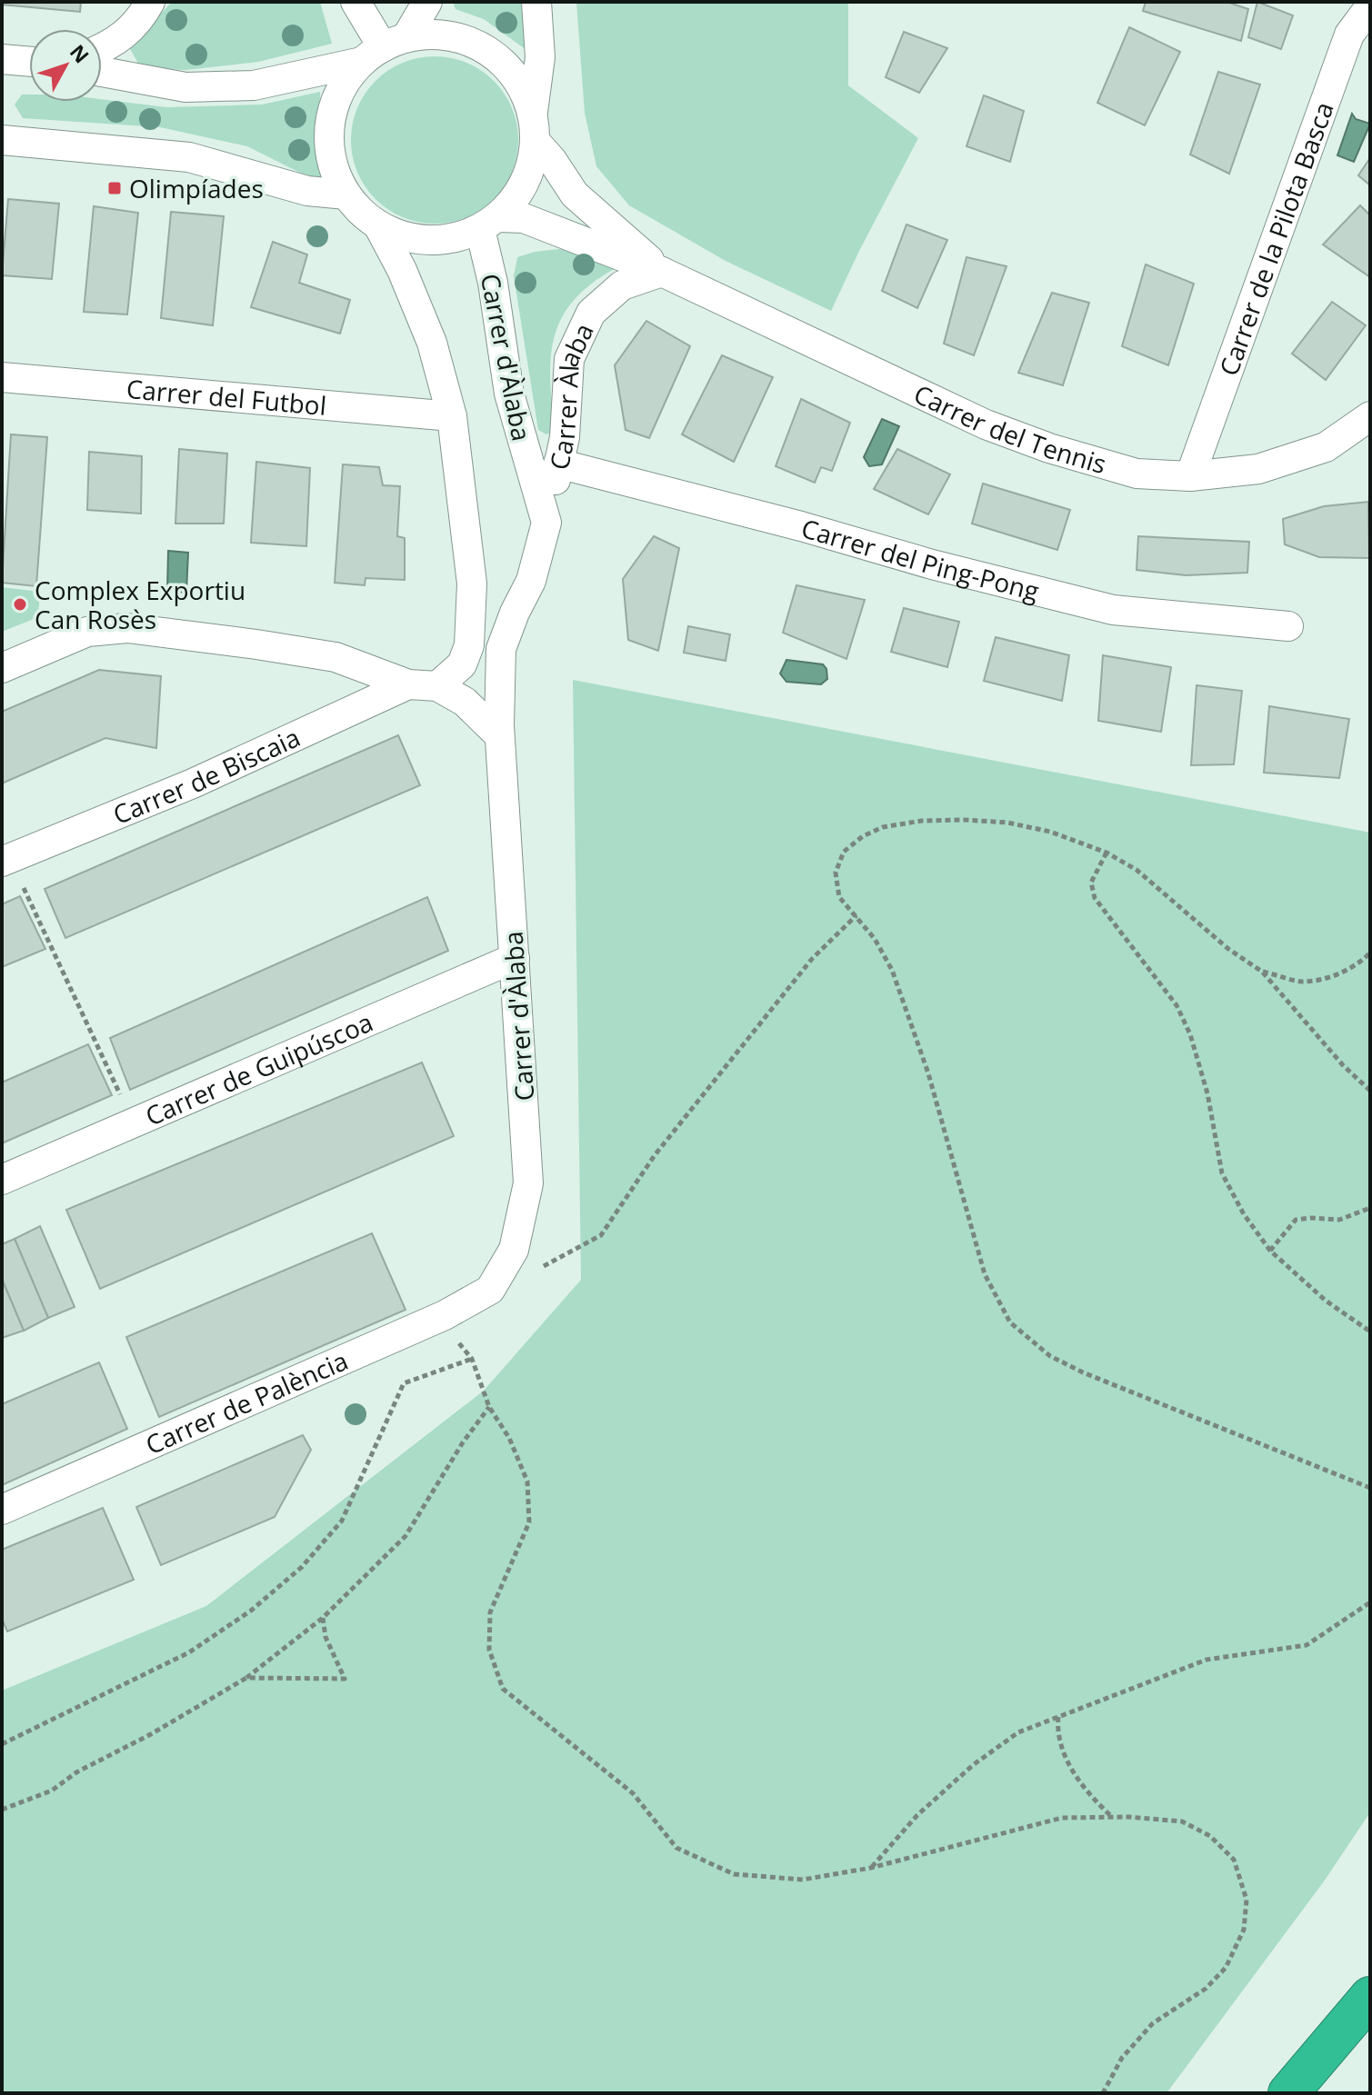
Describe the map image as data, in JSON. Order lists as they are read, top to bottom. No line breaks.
{"streets":{"street":["Carrer de la Pilota Basca","Carrer d'Àlaba","Carrer del Futbol","Carrer Àlaba","Carrer del Tennis","Carrer del Ping-Pong","Carrer de Biscaia","Carrer de Guipúscoa","Carrer de Palència"]},"crossings":[["Carrer de la Pilota Basca","Carrer del Tennis"],["Carrer d'Àlaba","Carrer Àlaba"],["Carrer d'Àlaba","Carrer del Tennis"],["Carrer d'Àlaba","Carrer de Guipúscoa"],["Carrer d'Àlaba","Carrer de Palència"],["Carrer Àlaba","Carrer del Tennis"],["Carrer Àlaba","Carrer del Ping-Pong"]],"places":{"transit":["Olimpíades"],"other":["Complex Exportiu Can Rosès"]},"north":"top right"}
